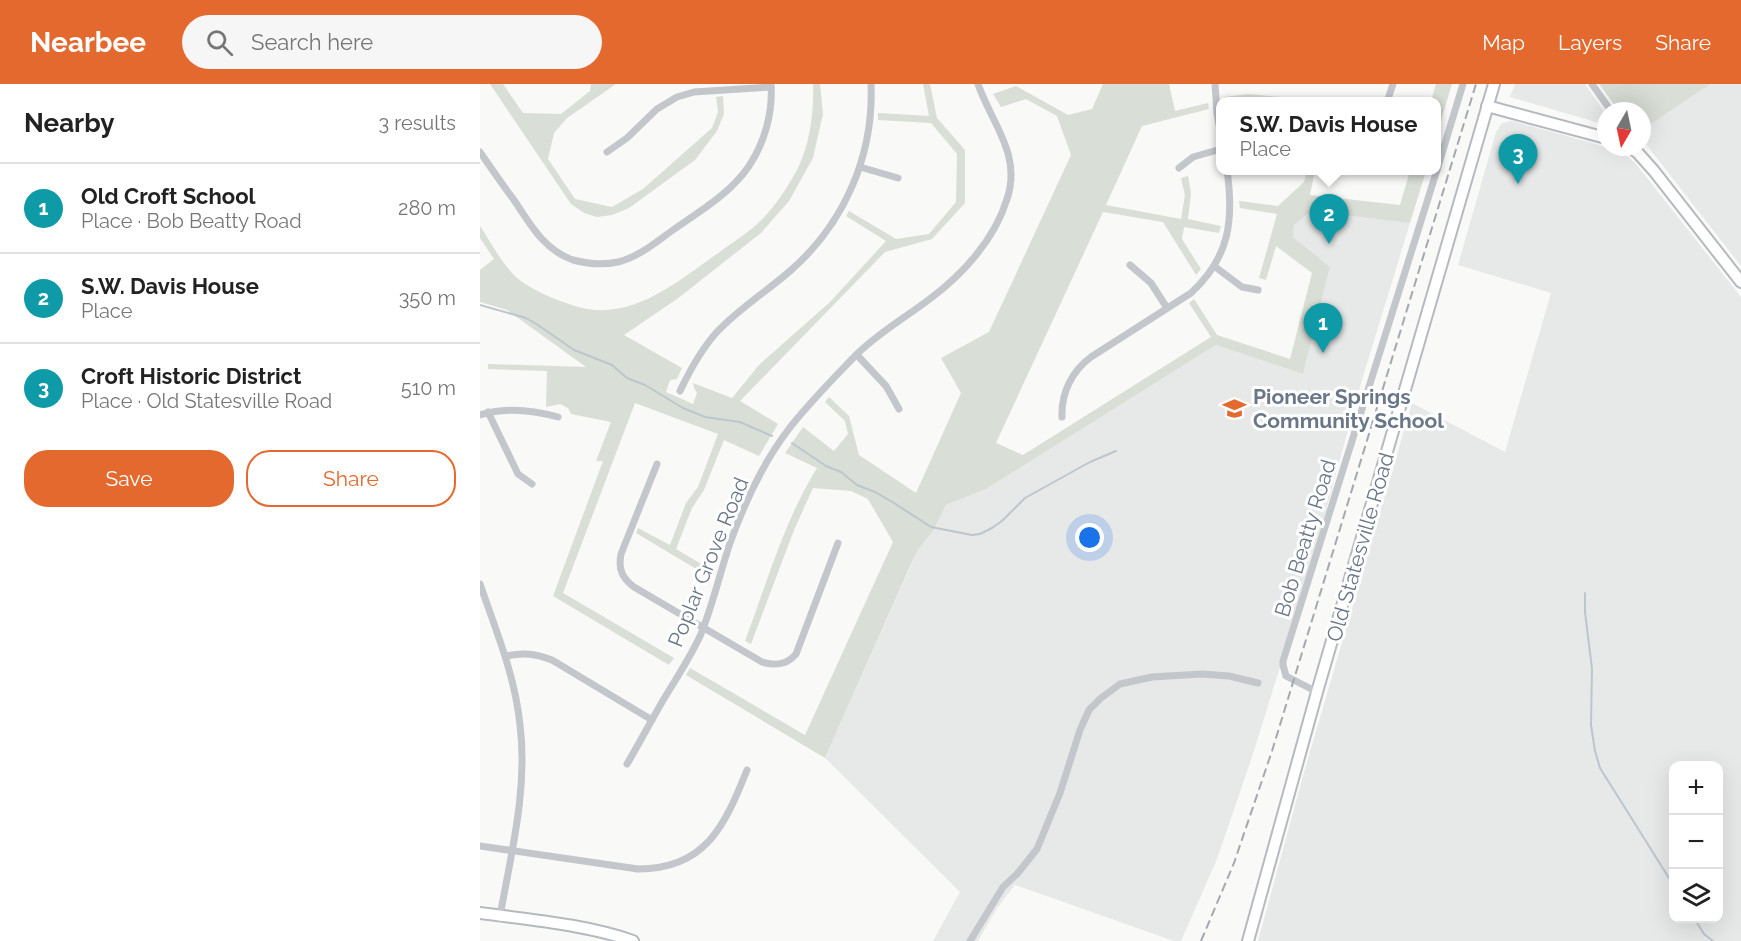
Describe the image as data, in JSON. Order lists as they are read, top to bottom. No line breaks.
{"streets":{"main road":["Old Statesville Road"],"street":["Bob Beatty Road","Poplar Grove Road"]},"crossings":[["Bob Beatty Road","Old Statesville Road"]],"places":{"school or university":["Pioneer Springs Community School"]},"north":"bottom","page":{"header":"Nearbee","search":"Search here","nav":["Map","Layers","Share"],"heading":["Nearby","3 results"],"popup":["S.W. Davis House","Place"],"pins":["3","2","1"],"list":[{"mark":"1","name":"Old Croft School","note":"Place · Bob Beatty Road","value":"280 m"},{"mark":"2","name":"S.W. Davis House","note":"Place","value":"350 m"},{"mark":"3","name":"Croft Historic District","note":"Place · Old Statesville Road","value":"510 m"}],"buttons":["Save","Share"],"map_buttons":["+","−"]}}
